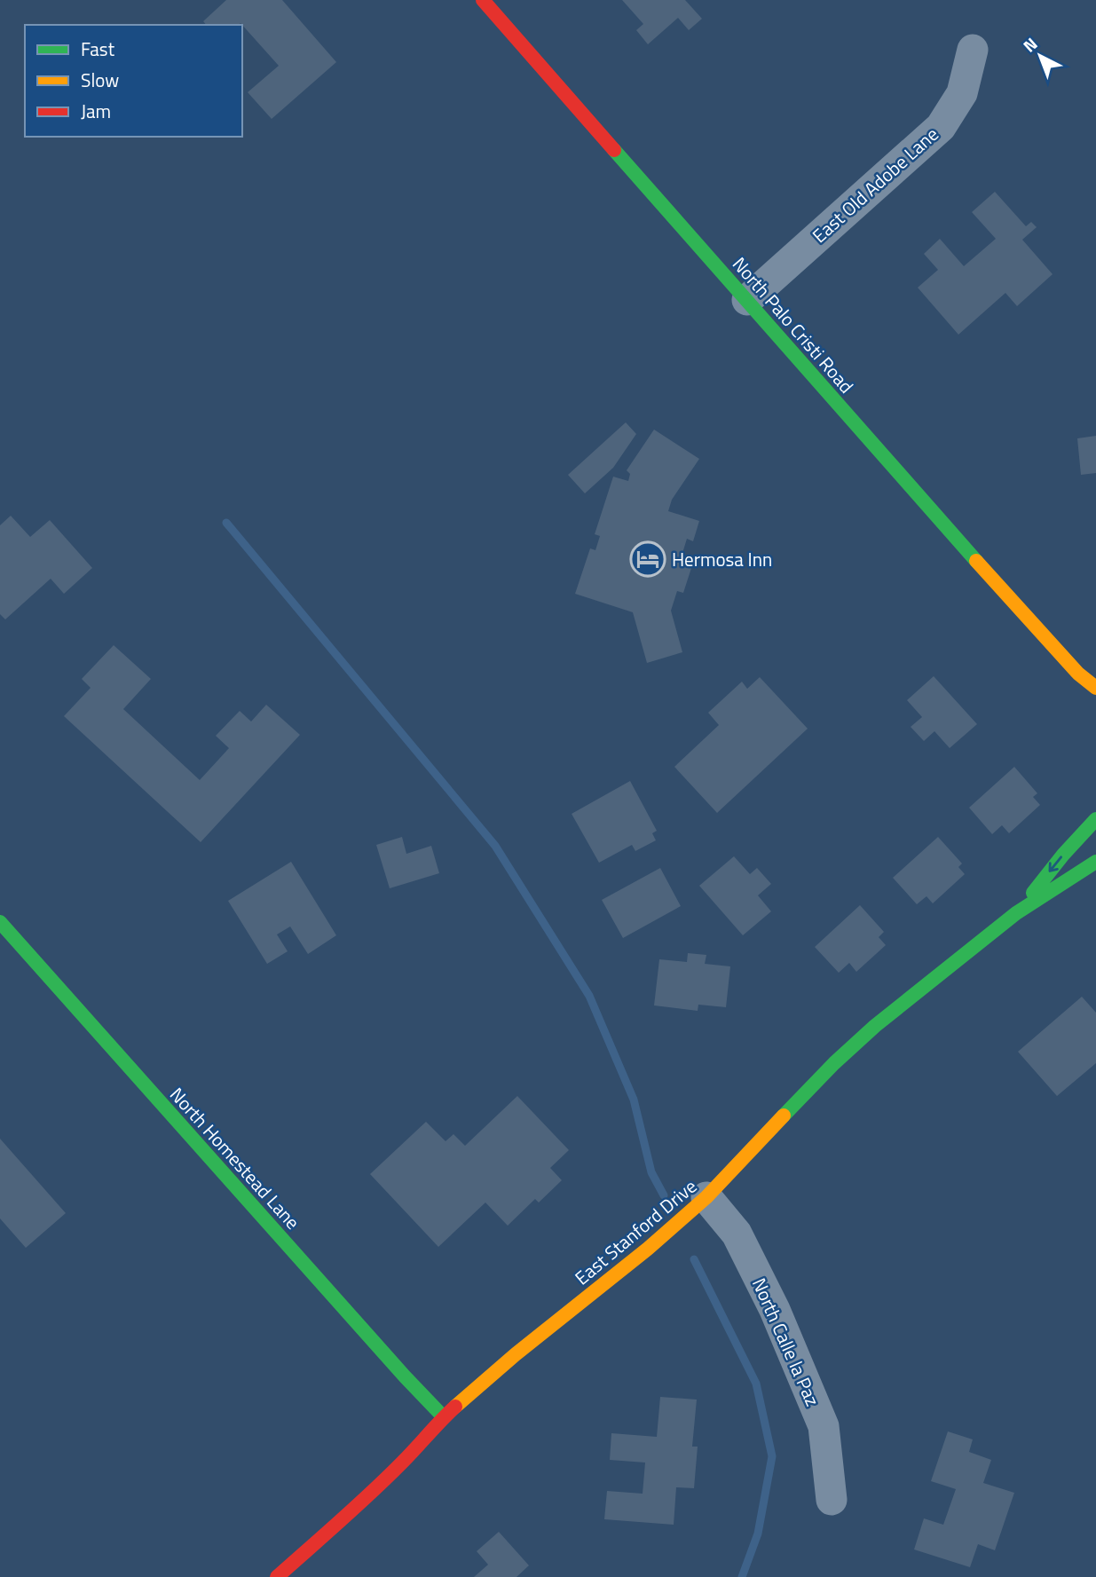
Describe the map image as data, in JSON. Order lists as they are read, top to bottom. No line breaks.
{"streets":{"street":["East Old Adobe Lane","North Palo Cristi Road","North Homestead Lane","East Stanford Drive","North Calle la Paz"]},"crossings":[["East Old Adobe Lane","North Palo Cristi Road"],["North Homestead Lane","East Stanford Drive"],["East Stanford Drive","North Calle la Paz"]],"places":{"hotel":["Hermosa Inn"]},"legend":["Fast","Slow","Jam"],"north":"top left"}
